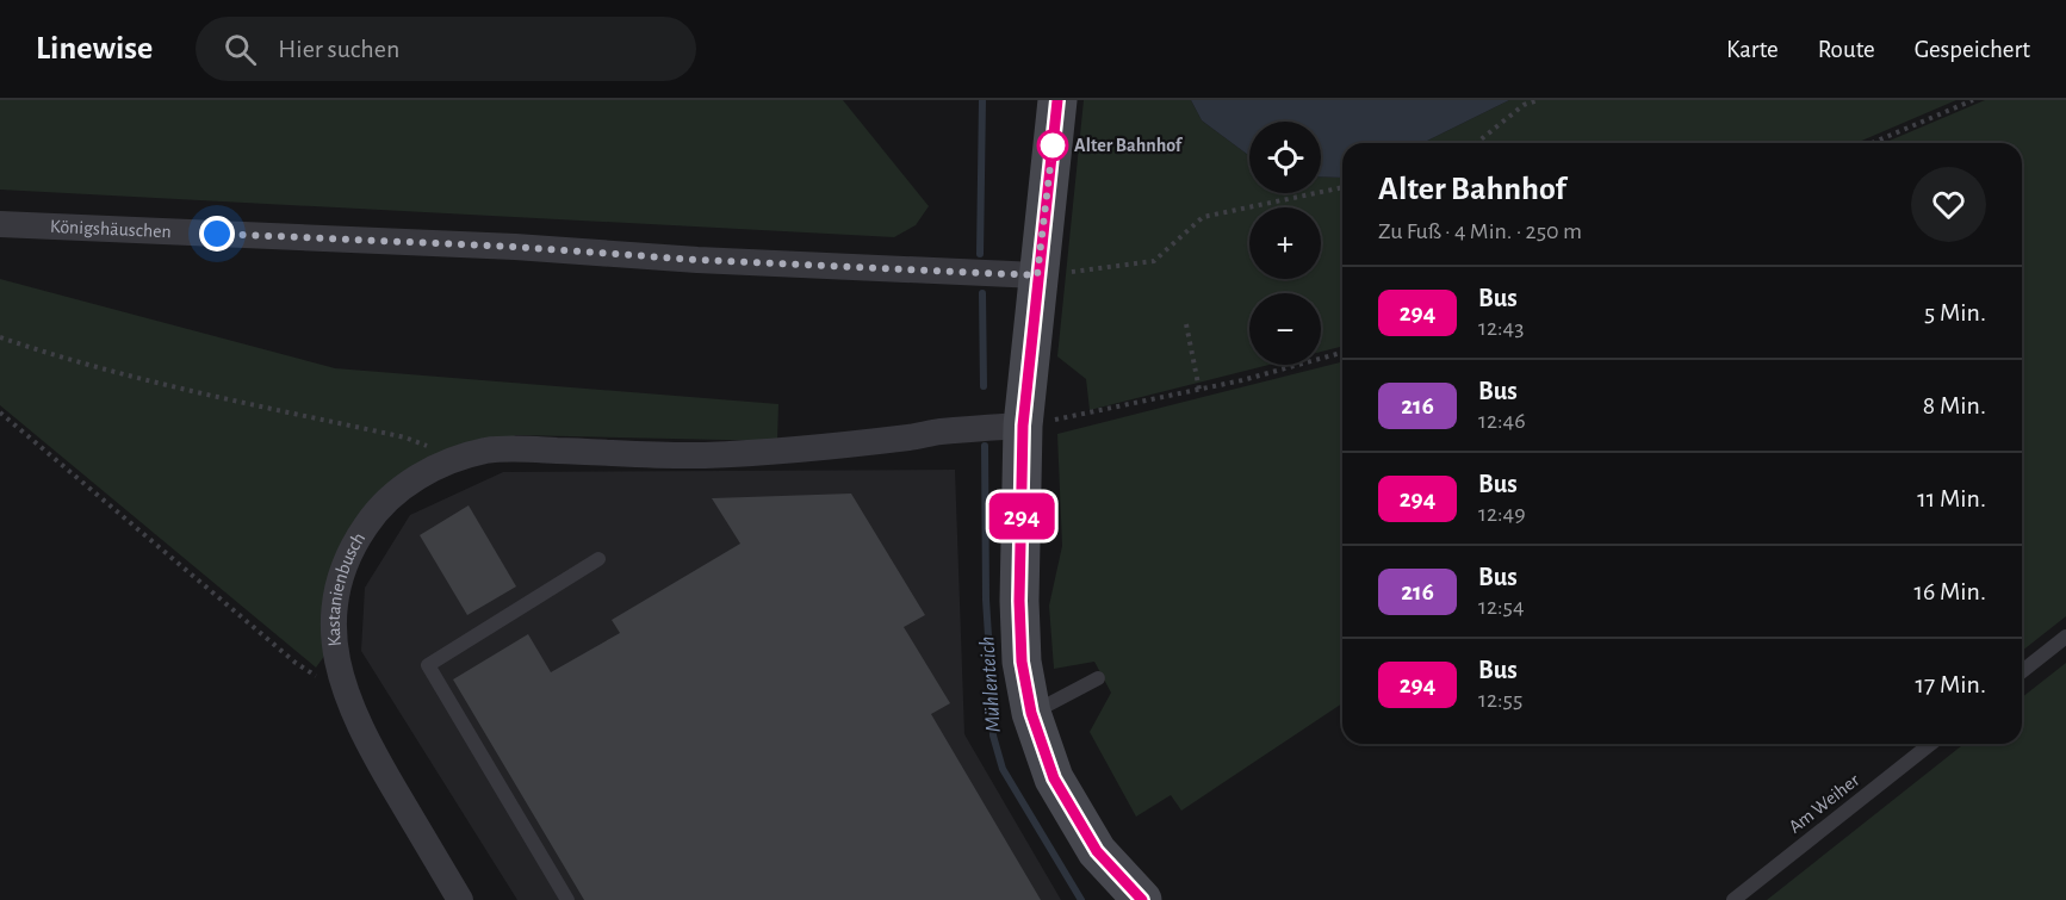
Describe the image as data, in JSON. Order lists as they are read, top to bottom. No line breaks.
{"streets":{"street":["Königshäuschen","Kastanienbusch"],"lane":["Am Weiher"]},"water":["Mühlenteich"],"places":["Alter Bahnhof"],"lines":["bus line 294"],"page":{"header":"Linewise","search":"Hier suchen","nav":["Karte","Route","Gespeichert"],"on_map":"294","map_buttons":["+","−"],"heading":["Alter Bahnhof","Zu Fuß · 4 Min. · 250 m"],"list":[{"mark":"294","name":"Bus","note":"12:43","value":"5 Min."},{"mark":"216","name":"Bus","note":"12:46","value":"8 Min."},{"mark":"294","name":"Bus","note":"12:49","value":"11 Min."},{"mark":"216","name":"Bus","note":"12:54","value":"16 Min."},{"mark":"294","name":"Bus","note":"12:55","value":"17 Min."}]}}
